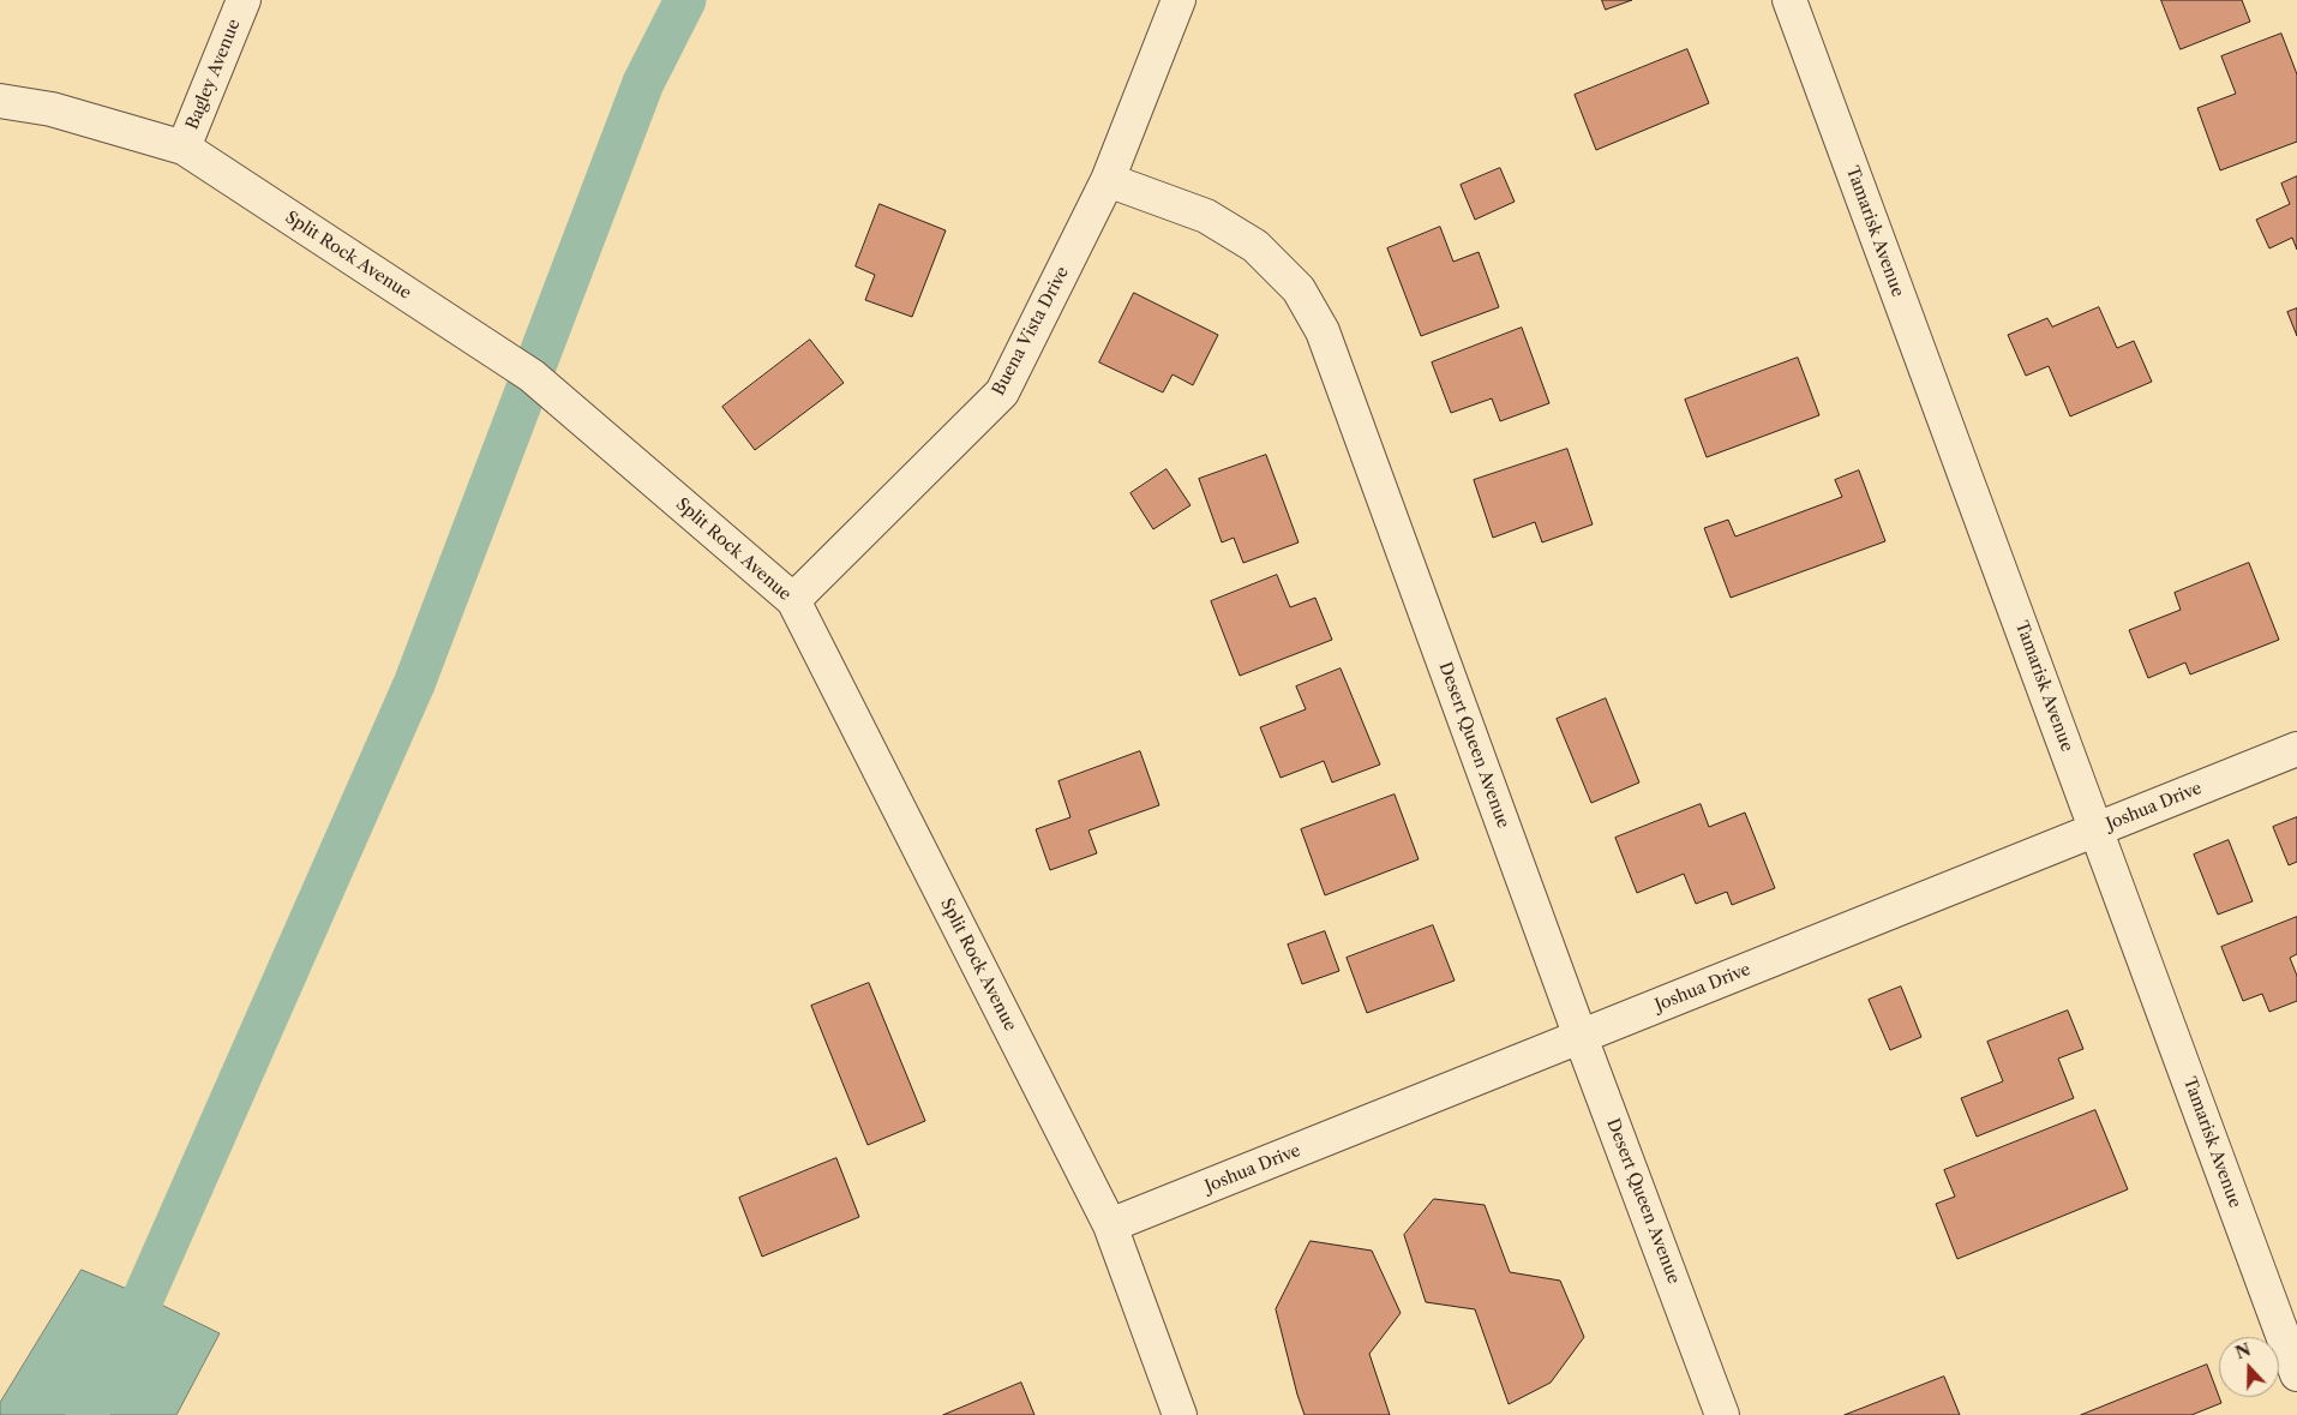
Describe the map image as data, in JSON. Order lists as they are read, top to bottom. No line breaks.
{"streets":{"street":["Bagley Avenue","Tamarisk Avenue","Split Rock Avenue","Buena Vista Drive","Desert Queen Avenue","Joshua Drive"]},"crossings":[["Bagley Avenue","Split Rock Avenue"],["Tamarisk Avenue","Joshua Drive"],["Split Rock Avenue","Buena Vista Drive"],["Split Rock Avenue","Joshua Drive"],["Buena Vista Drive","Desert Queen Avenue"],["Desert Queen Avenue","Joshua Drive"]],"north":"top"}
